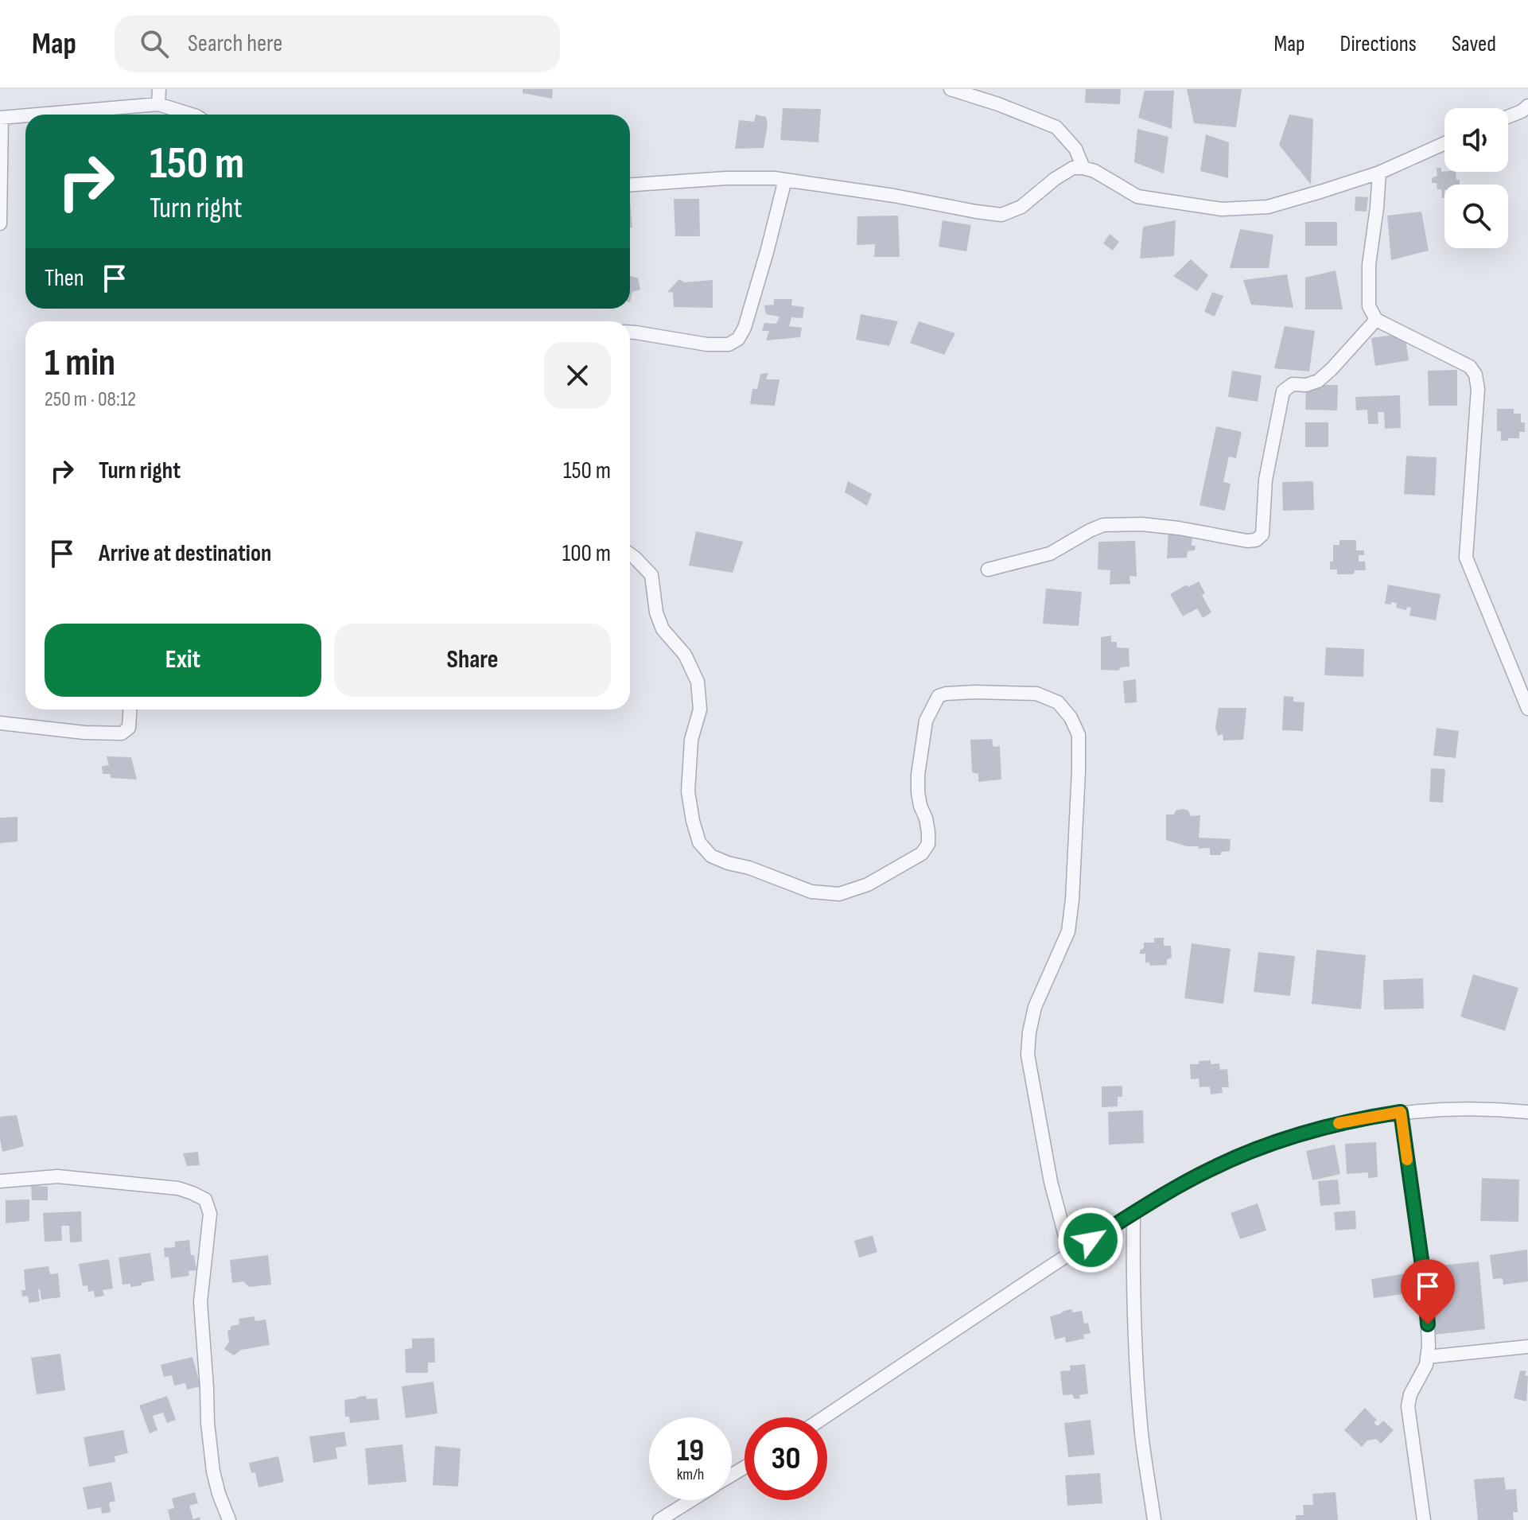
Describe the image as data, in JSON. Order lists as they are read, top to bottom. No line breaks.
{"page":{"header":"Map","search":"Search here","nav":["Map","Directions","Saved"],"turn":["150 m","Turn right"],"then":"Then","heading":["1 min","250 m · 08:12"],"list":[{"name":"Turn right","value":"150 m"},{"name":"Arrive at destination","value":"100 m"}],"buttons":["Exit","Share"],"speed":"19 km/h","limit":"30"}}
